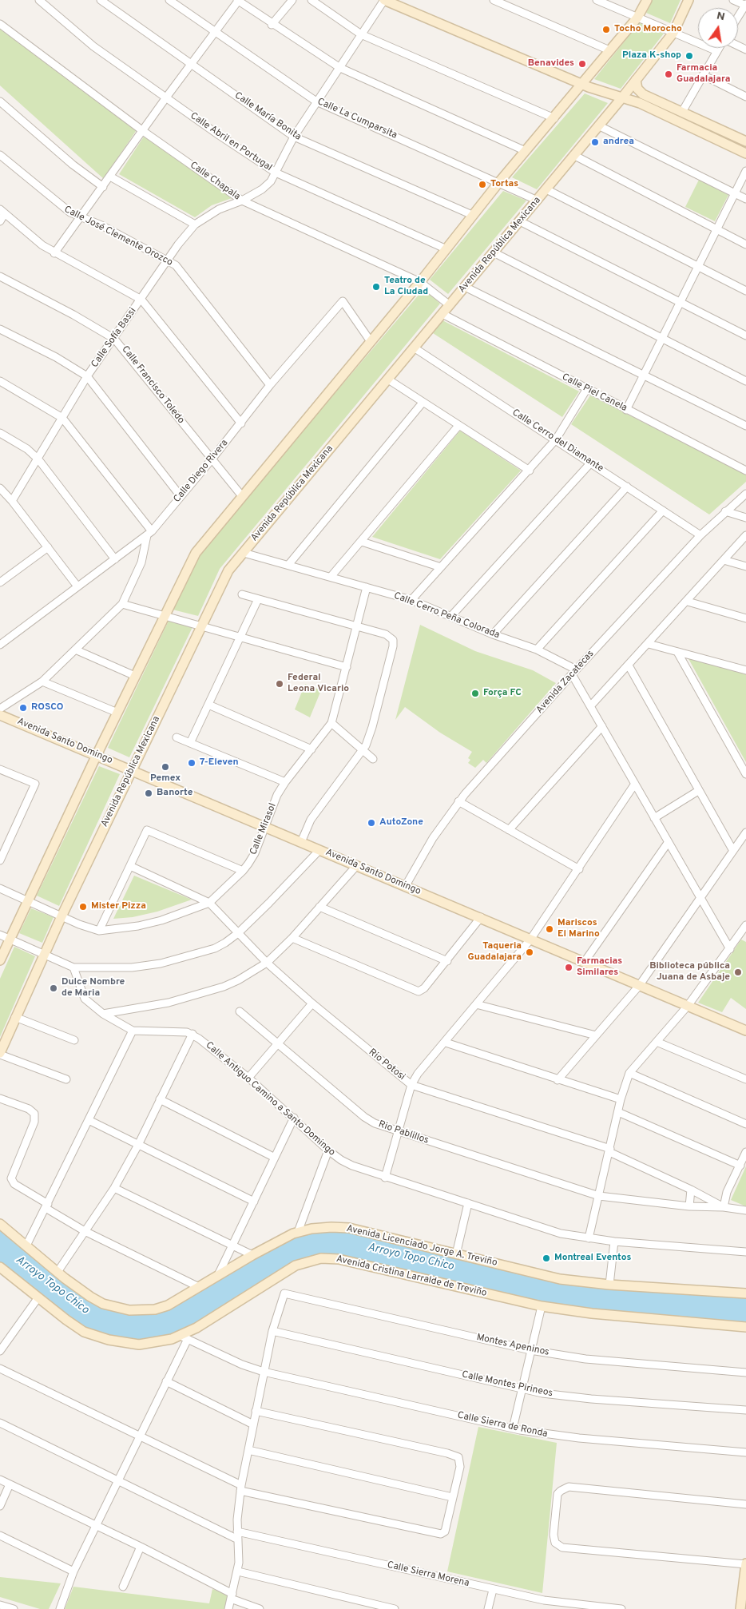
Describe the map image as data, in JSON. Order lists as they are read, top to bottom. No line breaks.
{"streets":{"main road":["Avenida República Mexicana","Avenida Santo Domingo","Avenida Licenciado Jorge A. Treviño","Avenida Cristina Larralde de Treviño"],"street":["Calle María Bonita","Calle La Cumparsita","Calle Abril en Portugal","Calle Chapala","Calle José Clemente Orozco","Calle Sofía Bassi","Calle Francisco Toledo","Calle Piel Canela","Calle Cerro del Diamante","Calle Diego Rivera","Calle Cerro Peña Colorada","Avenida Zacatecas","Calle Mirasol","Rio Potosi","Calle Antiguo Camino a Santo Domingo","Rio Pablillos","Montes Apeninos","Calle Montes Pirineos","Calle Sierra de Ronda","Calle Sierra Morena"]},"crossings":[["Calle María Bonita","Calle Sofía Bassi"],["Calle La Cumparsita","Avenida República Mexicana"],["Calle La Cumparsita","Calle Sofía Bassi"],["Calle Abril en Portugal","Calle Sofía Bassi"],["Calle Chapala","Avenida República Mexicana"],["Calle Chapala","Calle Sofía Bassi"],["Calle José Clemente Orozco","Calle Sofía Bassi"],["Calle José Clemente Orozco","Calle Diego Rivera"],["Avenida República Mexicana","Calle Piel Canela"],["Avenida República Mexicana","Calle Cerro del Diamante"],["Avenida República Mexicana","Calle Cerro Peña Colorada"],["Avenida República Mexicana","Avenida Santo Domingo"],["Avenida República Mexicana","Calle Mirasol"],["Calle Sofía Bassi","Calle Francisco Toledo"],["Calle Francisco Toledo","Calle Diego Rivera"],["Calle Cerro del Diamante","Avenida Zacatecas"],["Calle Cerro Peña Colorada","Avenida Zacatecas"],["Calle Cerro Peña Colorada","Calle Mirasol"],["Avenida Zacatecas","Avenida Santo Domingo"],["Avenida Santo Domingo","Calle Mirasol"],["Calle Mirasol","Rio Potosi"],["Rio Potosi","Rio Pablillos"],["Avenida Cristina Larralde de Treviño","Calle Sierra de Ronda"],["Montes Apeninos","Calle Montes Pirineos"]],"water":["Arroyo Topo Chico"],"places":["Tocho Morocho","Plaza K-shop","Benavides","Farmacia Guadalajara","andrea","Tortas","Teatro de La Ciudad","Federal Leona Vicario","Força FC","ROSCO","7-Eleven","Pemex","Banorte","AutoZone","Mister Pizza","Mariscos El Marino","Taqueria Guadalajara","Farmacias Similares","Biblioteca pública Juana de Asbaje","Dulce Nombre de Maria","Montreal Eventos"],"north":"top"}
